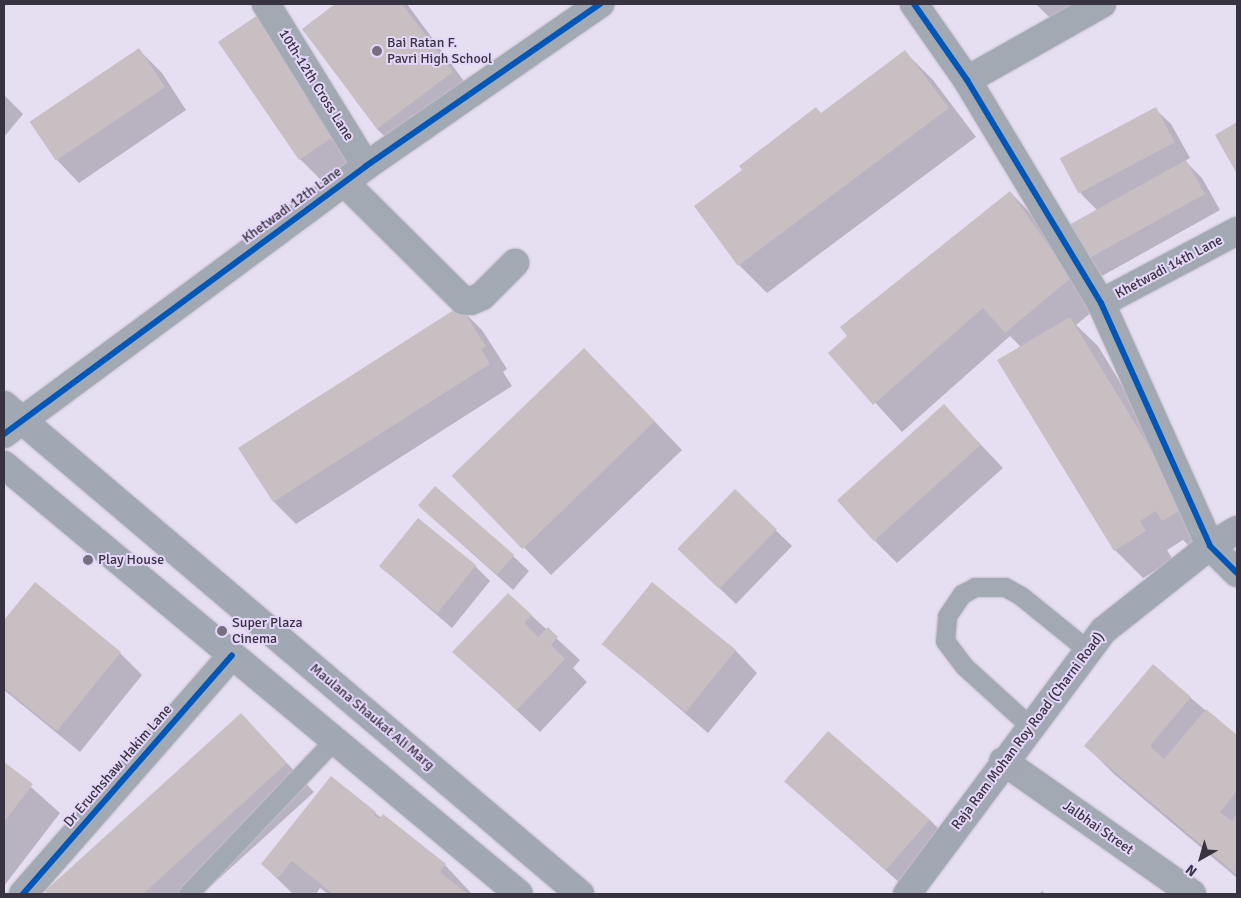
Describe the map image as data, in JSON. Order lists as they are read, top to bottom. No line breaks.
{"streets":{"main road":["Maulana Shaukat Ali Marg","Raja Ram Mohan Roy Road (Charni Road)"],"street":["10th-12th Cross Lane","Khetwadi 12th Lane","Khetwadi 14th Lane","Dr Eruchshaw Hakim Lane","Jalbhai Street"]},"crossings":[["10th-12th Cross Lane","Khetwadi 12th Lane"],["Khetwadi 12th Lane","Maulana Shaukat Ali Marg"],["Raja Ram Mohan Roy Road (Charni Road)","Jalbhai Street"]],"places":["Bai Ratan F. Pavri High School","Play House","Super Plaza Cinema"],"north":"bottom left"}
